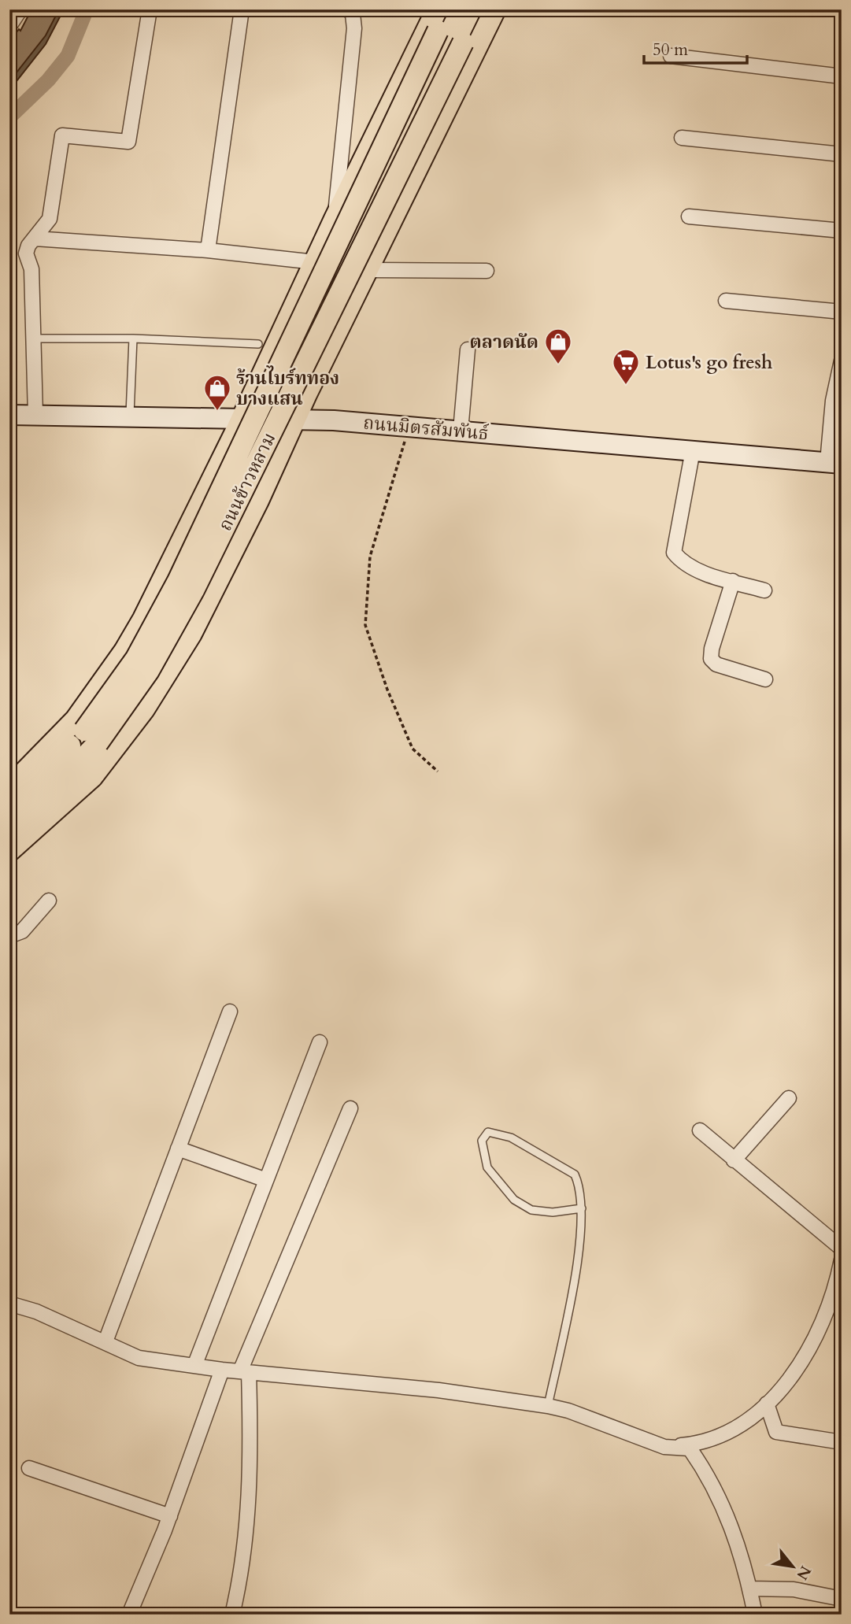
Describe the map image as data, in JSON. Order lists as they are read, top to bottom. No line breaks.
{"streets":{"main road":["ถนนข้าวหลาม"],"street":["ถนนมิตรสัมพันธ์"]},"places":{"shop":["ตลาดนัด","ร้านไบร์ททอง บางแสน"],"supermarket":["Lotus's go fresh"]},"scale_bar":"50 m","north":"bottom right"}
